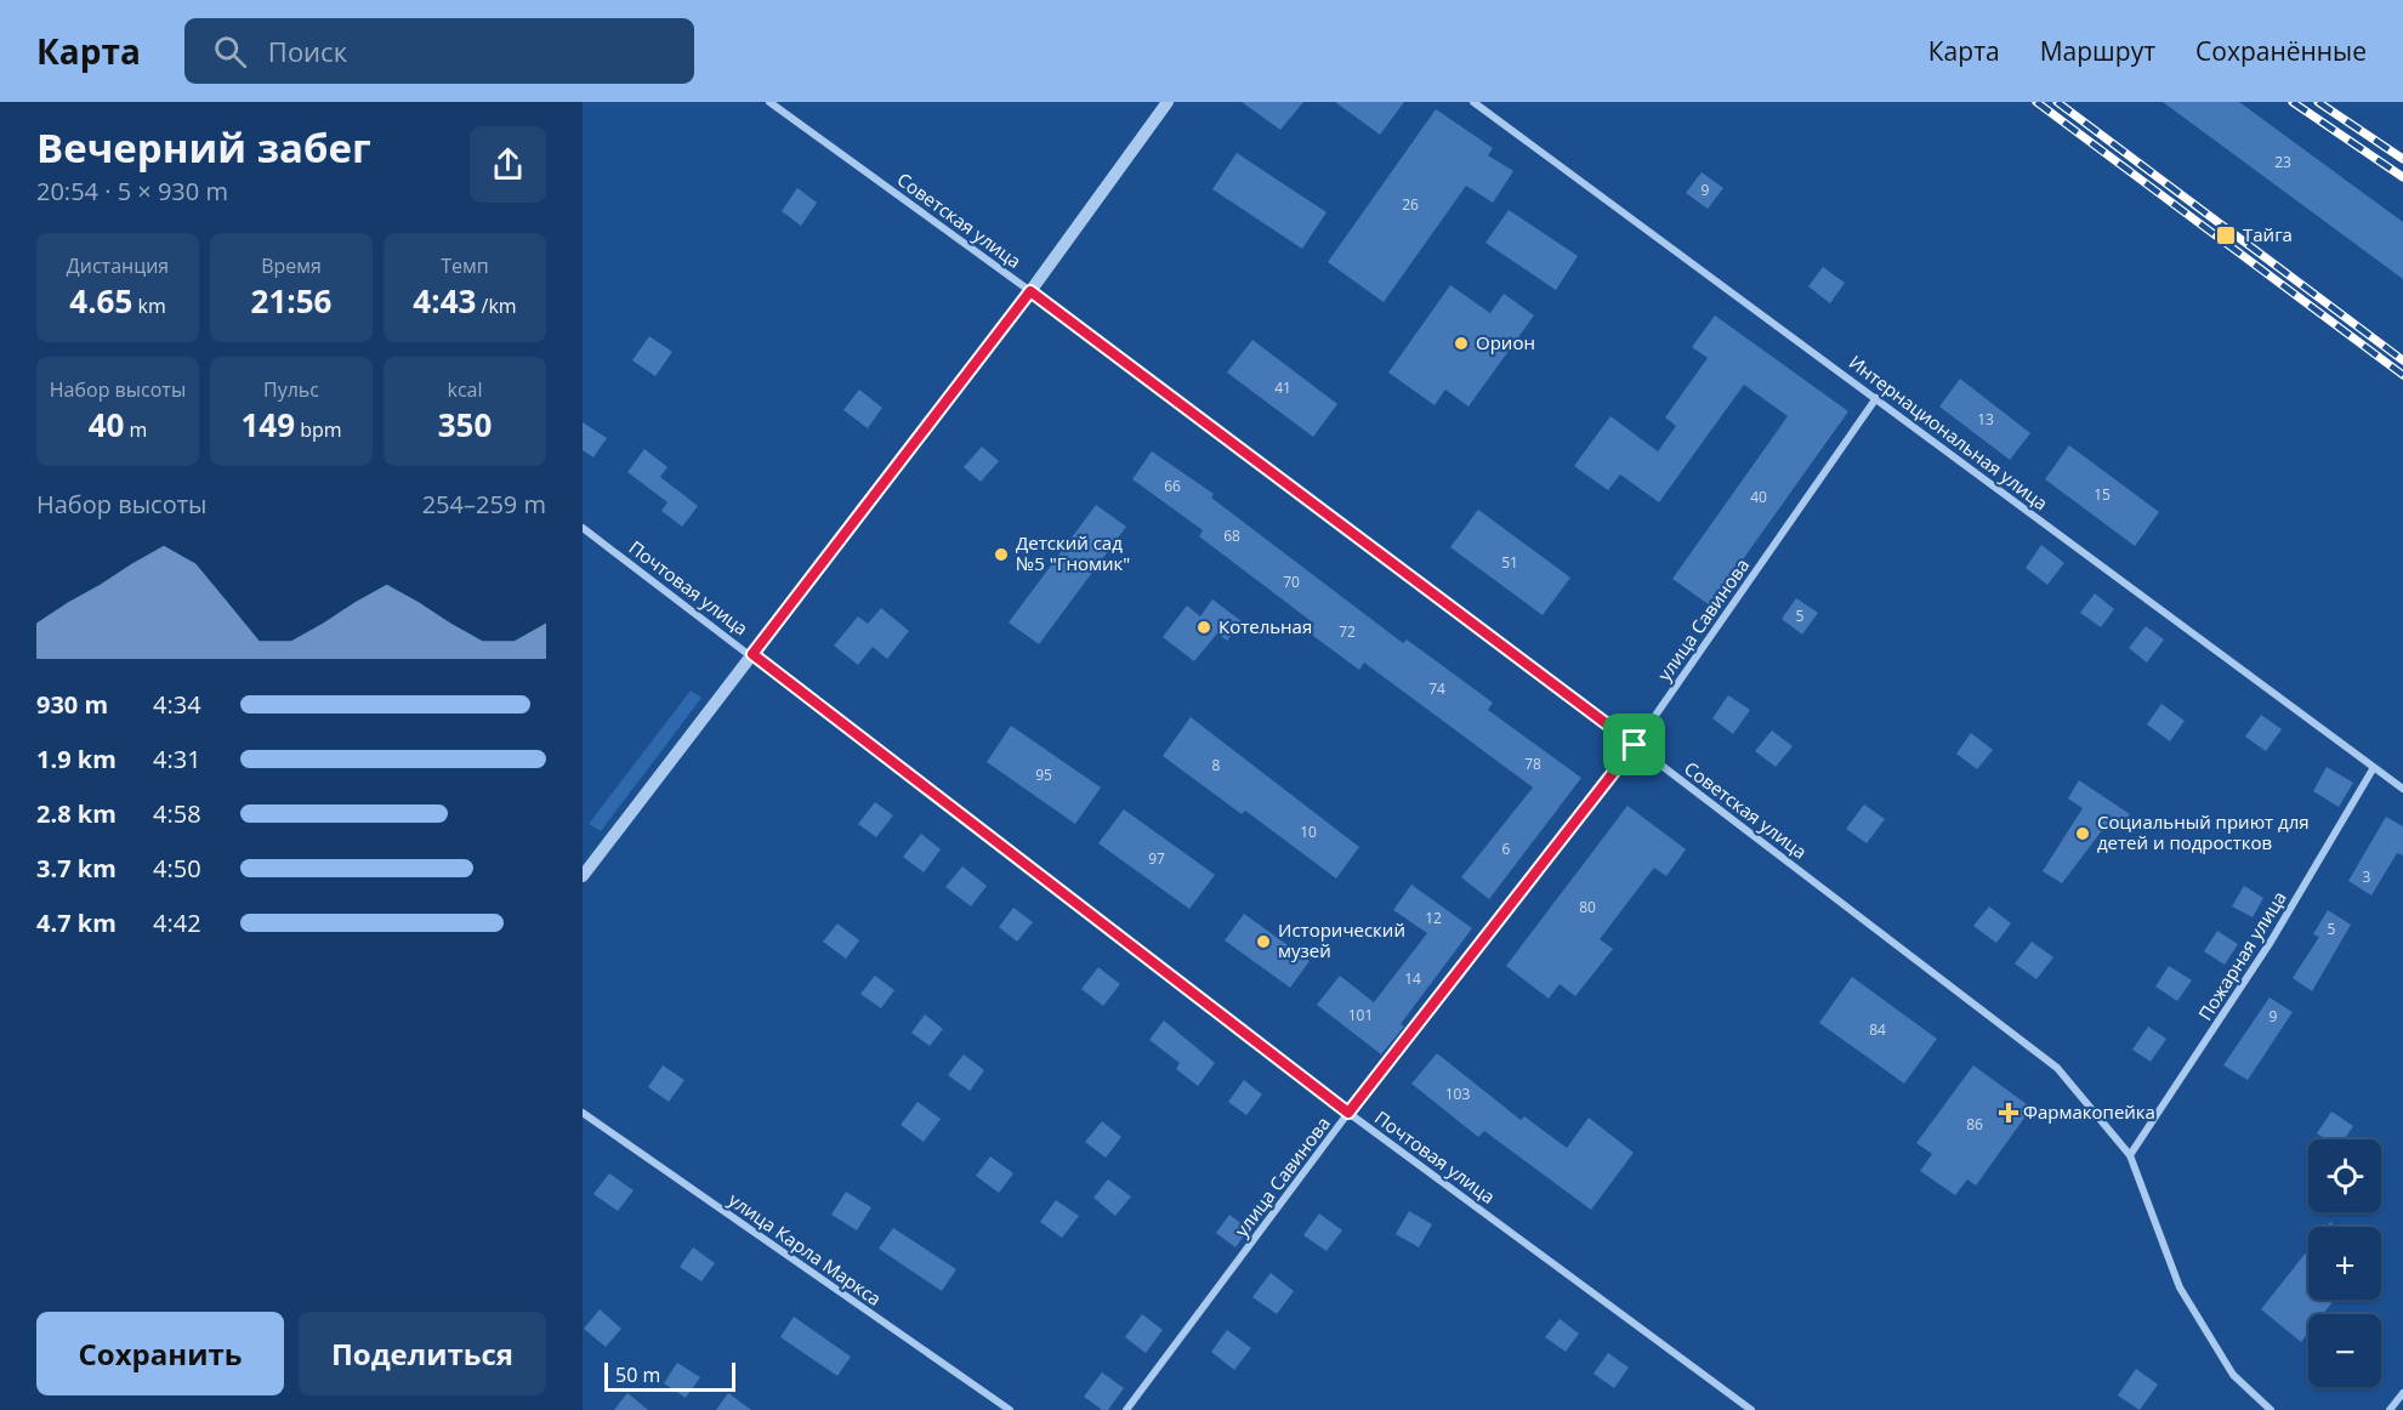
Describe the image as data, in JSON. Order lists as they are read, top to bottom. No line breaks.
{"streets":{"street":["Советская улица","Интернациональная улица","Почтовая улица","улица Савинова","Пожарная улица","улица Карла Маркса"]},"crossings":[["Советская улица","улица Савинова"],["Советская улица","Пожарная улица"],["Интернациональная улица","улица Савинова"],["Интернациональная улица","Пожарная улица"],["Почтовая улица","улица Савинова"]],"places":{"transit":["Тайга"],"other":["Орион","Детский сад №5 \"Гномик\"","Котельная","Социальный приют для детей и подростков","Исторический музей"],"health":["Фармакопейка"]},"house_numbers":["23","9","26","41","13","66","15","40","68","51","70","5","72","74","78","8","95","10","6","97","3","80","12","5","14","101","9","84","103","86"],"scale_bar":"50 m","page":{"header":"Карта","search":"Поиск","nav":["Карта","Маршрут","Сохранённые"],"heading":["Вечерний забег","20:54 · 5 × 930 m"],"stats":[["Дистанция","4.65 km"],["Время","21:56"],["Темп","4:43 /km"],["Набор высоты","40 m"],["Пульс","149 bpm"],["kcal","350"]],"chart":["Набор высоты","254–259 m"],"list":[{"name":"930 m","note":"4:34"},{"name":"1.9 km","note":"4:31"},{"name":"2.8 km","note":"4:58"},{"name":"3.7 km","note":"4:50"},{"name":"4.7 km","note":"4:42"}],"map_buttons":["+","−"],"buttons":["Сохранить","Поделиться"],"scale":"50 m"}}
